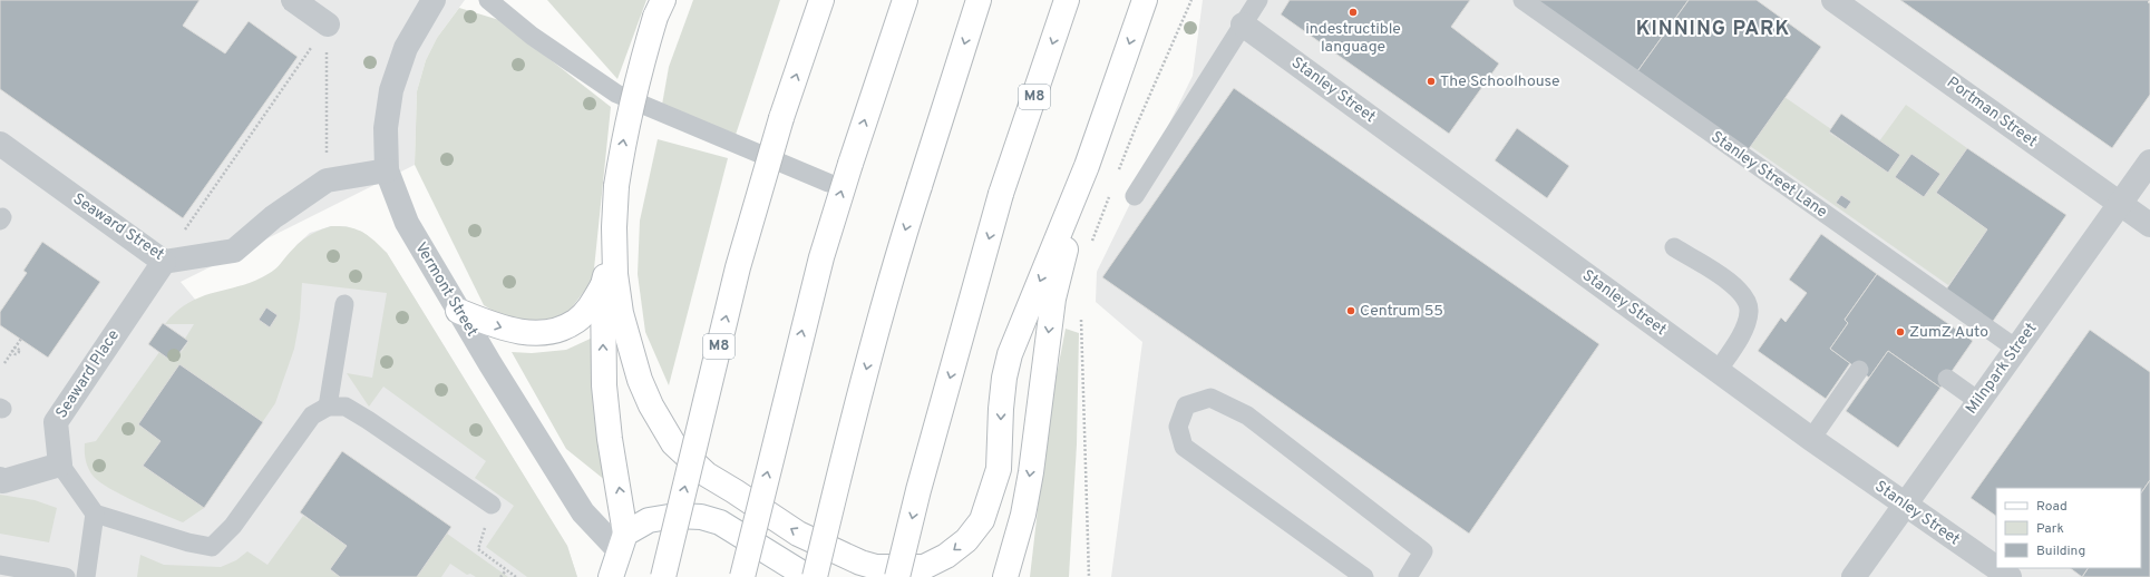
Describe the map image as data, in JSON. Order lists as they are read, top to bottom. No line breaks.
{"streets":{"main road":["M8"],"street":["Stanley Street","Portman Street","Seaward Street","Vermont Street","Milnpark Street","Seaward Place"],"lane":["Stanley Street Lane"]},"crossings":[["Stanley Street","Milnpark Street"],["Portman Street","Milnpark Street"],["Stanley Street Lane","Milnpark Street"],["Seaward Street","Vermont Street"],["Seaward Street","Seaward Place"]],"districts":["KINNING PARK"],"places":["indestructible language","The Schoolhouse","Centrum 55","ZumZ Auto"],"legend":["Road","Park","Building"]}
